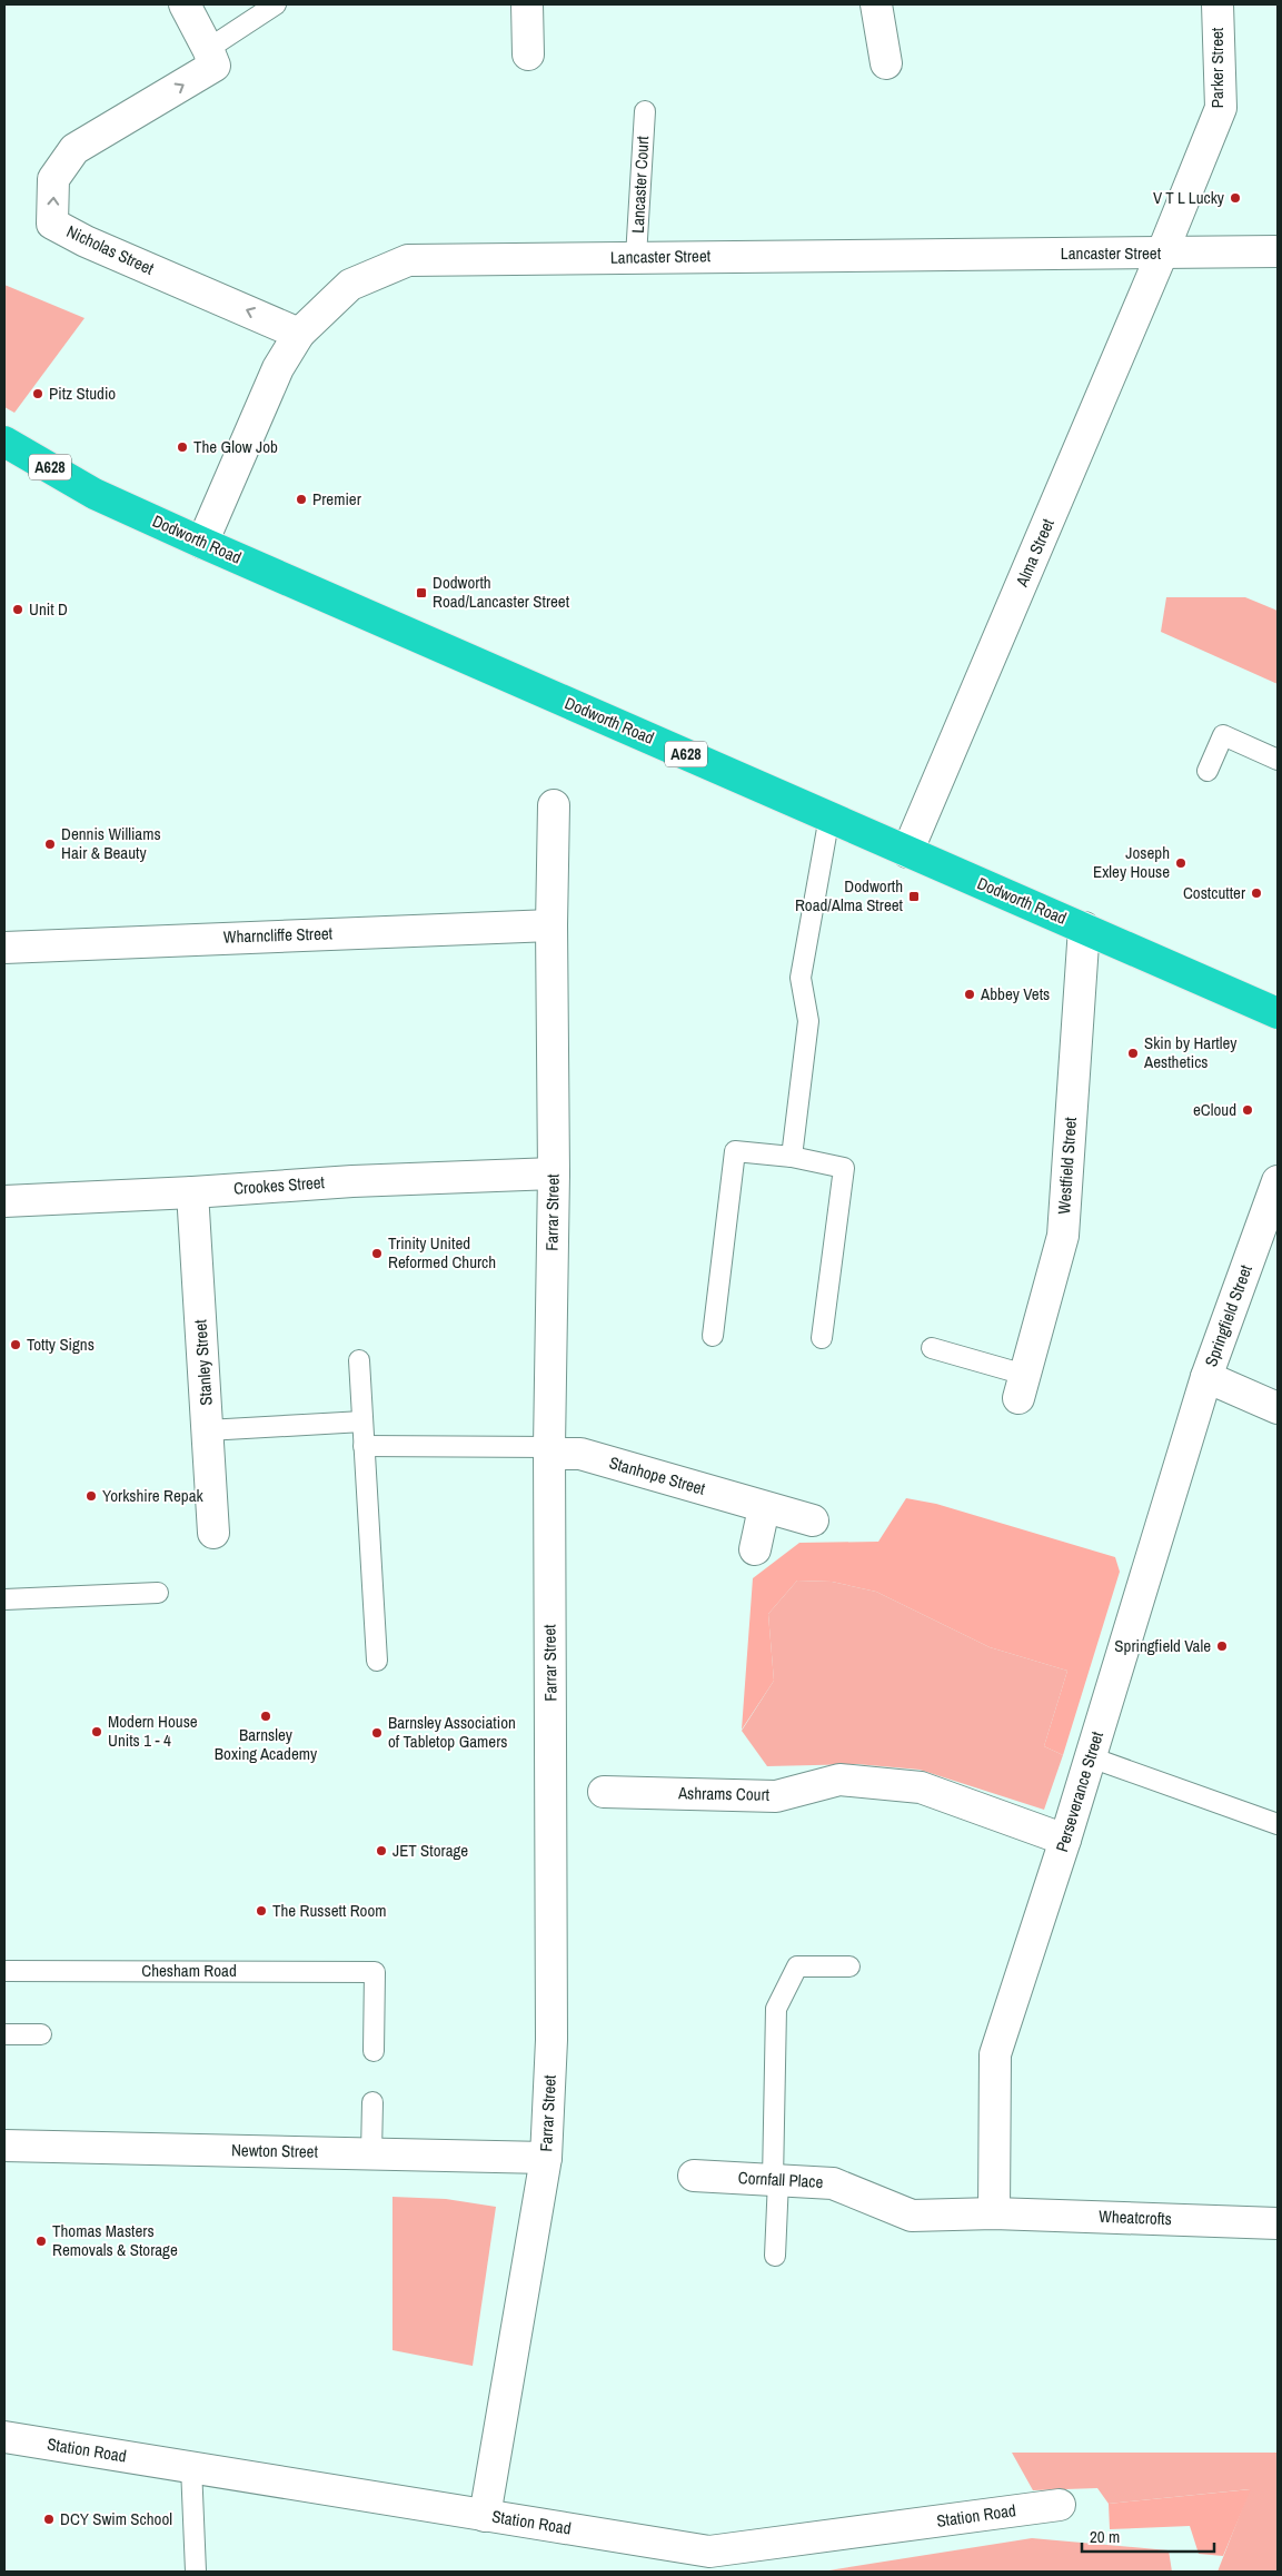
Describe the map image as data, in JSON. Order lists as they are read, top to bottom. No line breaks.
{"streets":{"highway":["A628","Dodworth Road"],"street":["Parker Street","Nicholas Street","Lancaster Street","Alma Street","Wharncliffe Street","Westfield Street","Crookes Street","Farrar Street","Springfield Street","Stanley Street","Stanhope Street","Perseverance Street","Ashrams Court","Newton Street","Cornfall Place","Wheatcrofts","Station Road"],"lane":["Lancaster Court","Chesham Road"]},"crossings":[["Parker Street","Lancaster Street"],["Parker Street","Alma Street"],["Lancaster Court","Lancaster Street"],["Nicholas Street","Lancaster Street"],["Lancaster Street","Dodworth Road"],["Lancaster Street","Alma Street"],["Dodworth Road","Alma Street"],["Dodworth Road","Westfield Street"],["Wharncliffe Street","Farrar Street"],["Crookes Street","Farrar Street"],["Crookes Street","Stanley Street"],["Farrar Street","Stanhope Street"],["Farrar Street","Newton Street"],["Farrar Street","Station Road"],["Springfield Street","Perseverance Street"],["Perseverance Street","Ashrams Court"],["Perseverance Street","Cornfall Place"],["Perseverance Street","Wheatcrofts"],["Cornfall Place","Wheatcrofts"]],"places":{"other":["V T L Lucky","Pitz Studio","The Glow Job","Premier","Unit D","Dennis Williams Hair & Beauty","Joseph Exley House","Costcutter","Abbey Vets","Skin by Hartley Aesthetics","eCloud","Trinity United Reformed Church","Totty Signs","Yorkshire Repak","Springfield Vale","Barnsley Boxing Academy","Modern House Units 1 - 4","Barnsley Association of Tabletop Gamers","JET Storage","The Russett Room","Thomas Masters Removals & Storage","DCY Swim School"],"transit":["Dodworth Road/Lancaster Street","Dodworth Road/Alma Street"]},"scale_bar":"20 m"}
